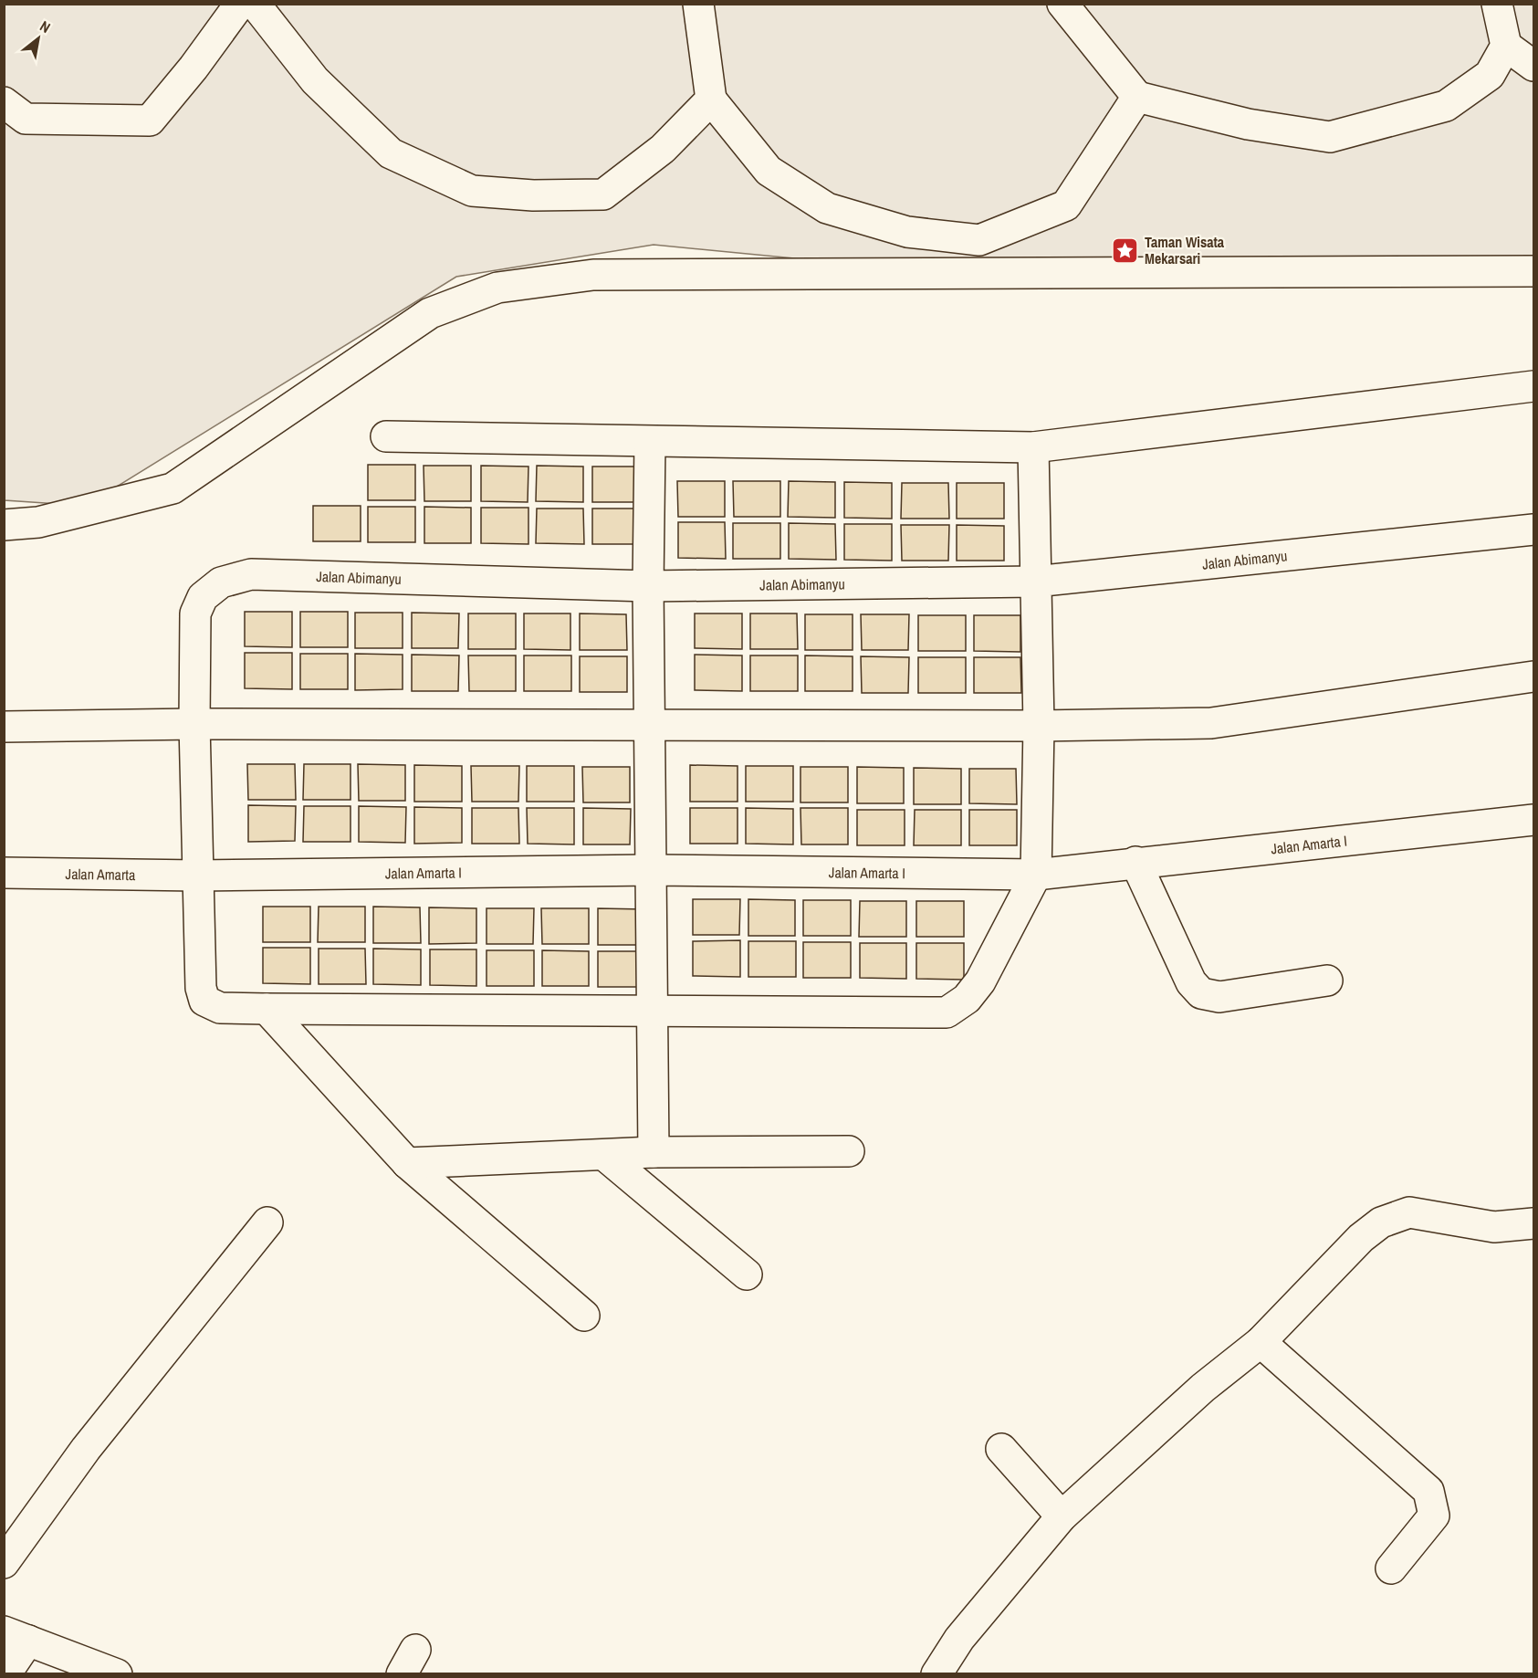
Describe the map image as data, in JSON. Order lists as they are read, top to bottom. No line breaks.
{"streets":{"street":["Jalan Abimanyu","Jalan Amarta I","Jalan Amarta"]},"crossings":[["Jalan Abimanyu","Jalan Amarta I"],["Jalan Abimanyu","Jalan Amarta"],["Jalan Amarta I","Jalan Amarta"]],"places":{"place":["Taman Wisata Mekarsari"]},"north":"top right"}
